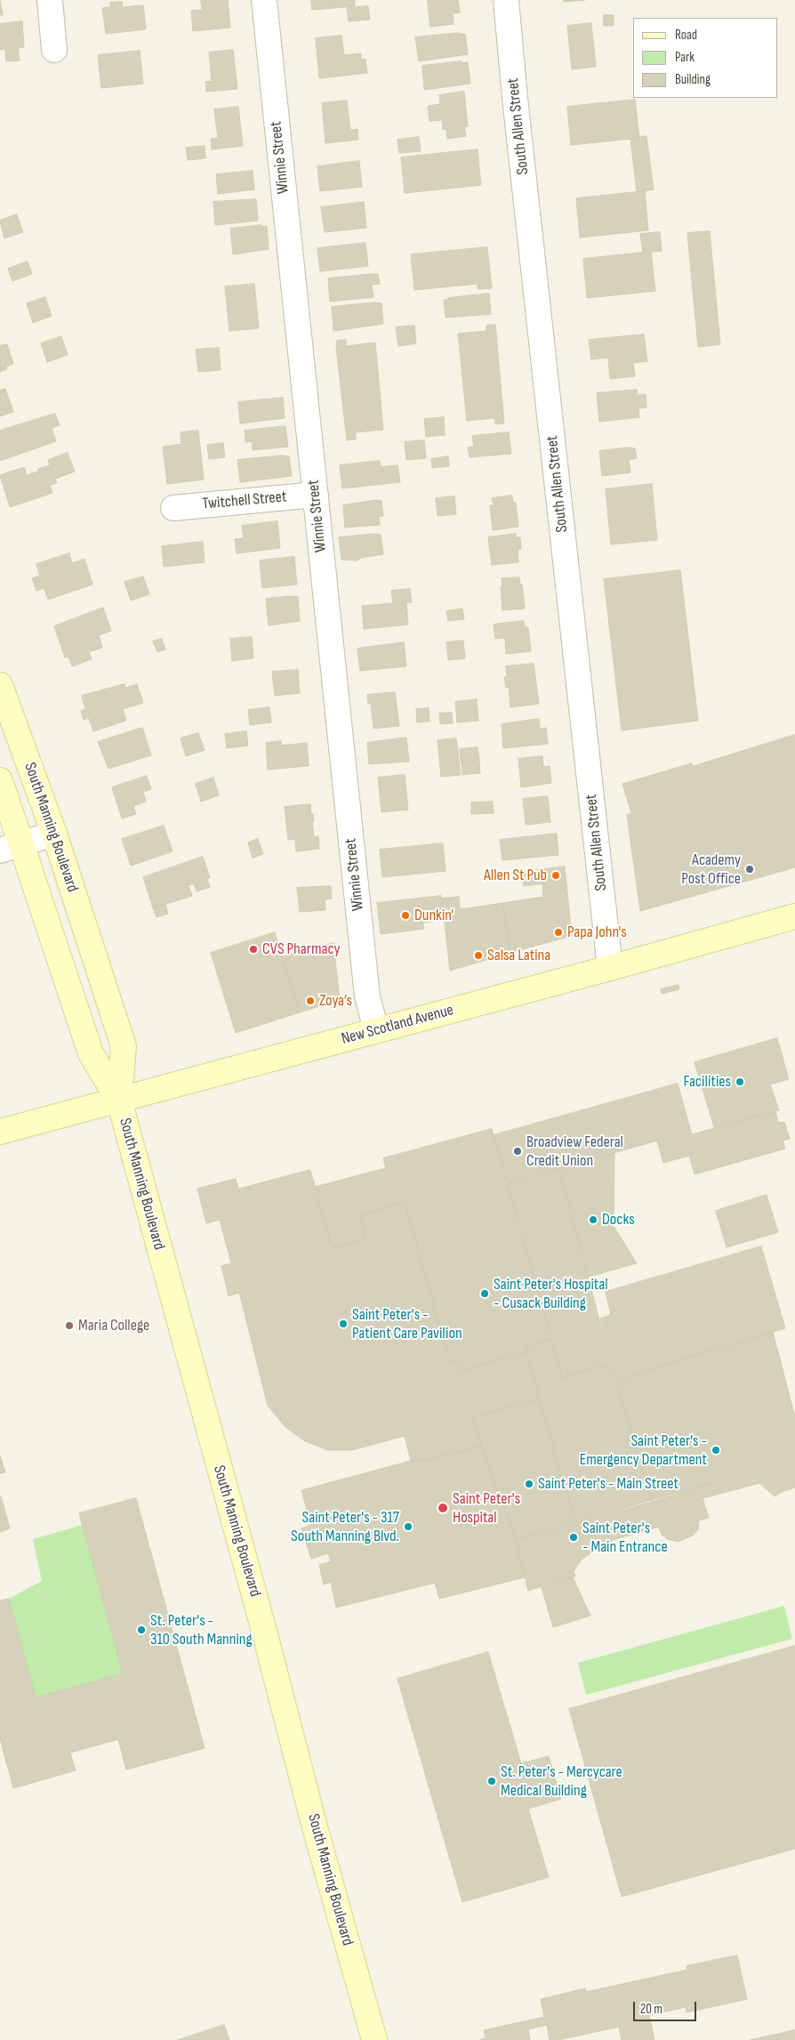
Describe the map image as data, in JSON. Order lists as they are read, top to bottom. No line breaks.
{"streets":{"street":["South Allen Street","Winnie Street","Twitchell Street","South Manning Boulevard","New Scotland Avenue"]},"crossings":[["South Allen Street","New Scotland Avenue"],["Winnie Street","Twitchell Street"],["Winnie Street","New Scotland Avenue"],["South Manning Boulevard","New Scotland Avenue"]],"places":["Academy Post Office","Allen St Pub","Dunkin'","Papa John's","CVS Pharmacy","Salsa Latina","Zoya’s","Facilities","Broadview Federal Credit Union","Docks","Saint Peter's Hospital - Cusack Building","Saint Peter's - Patient Care Pavilion","Maria College","Saint Peter's - Emergency Department","Saint Peter's - Main Street","Saint Peter's Hospital","Saint Peter's - 317 South Manning Blvd.","Saint Peter's - Main Entrance","St. Peter's - 310 South Manning","St. Peter's - Mercycare Medical Building"],"legend":["Road","Park","Building"],"scale_bar":"20 m"}
